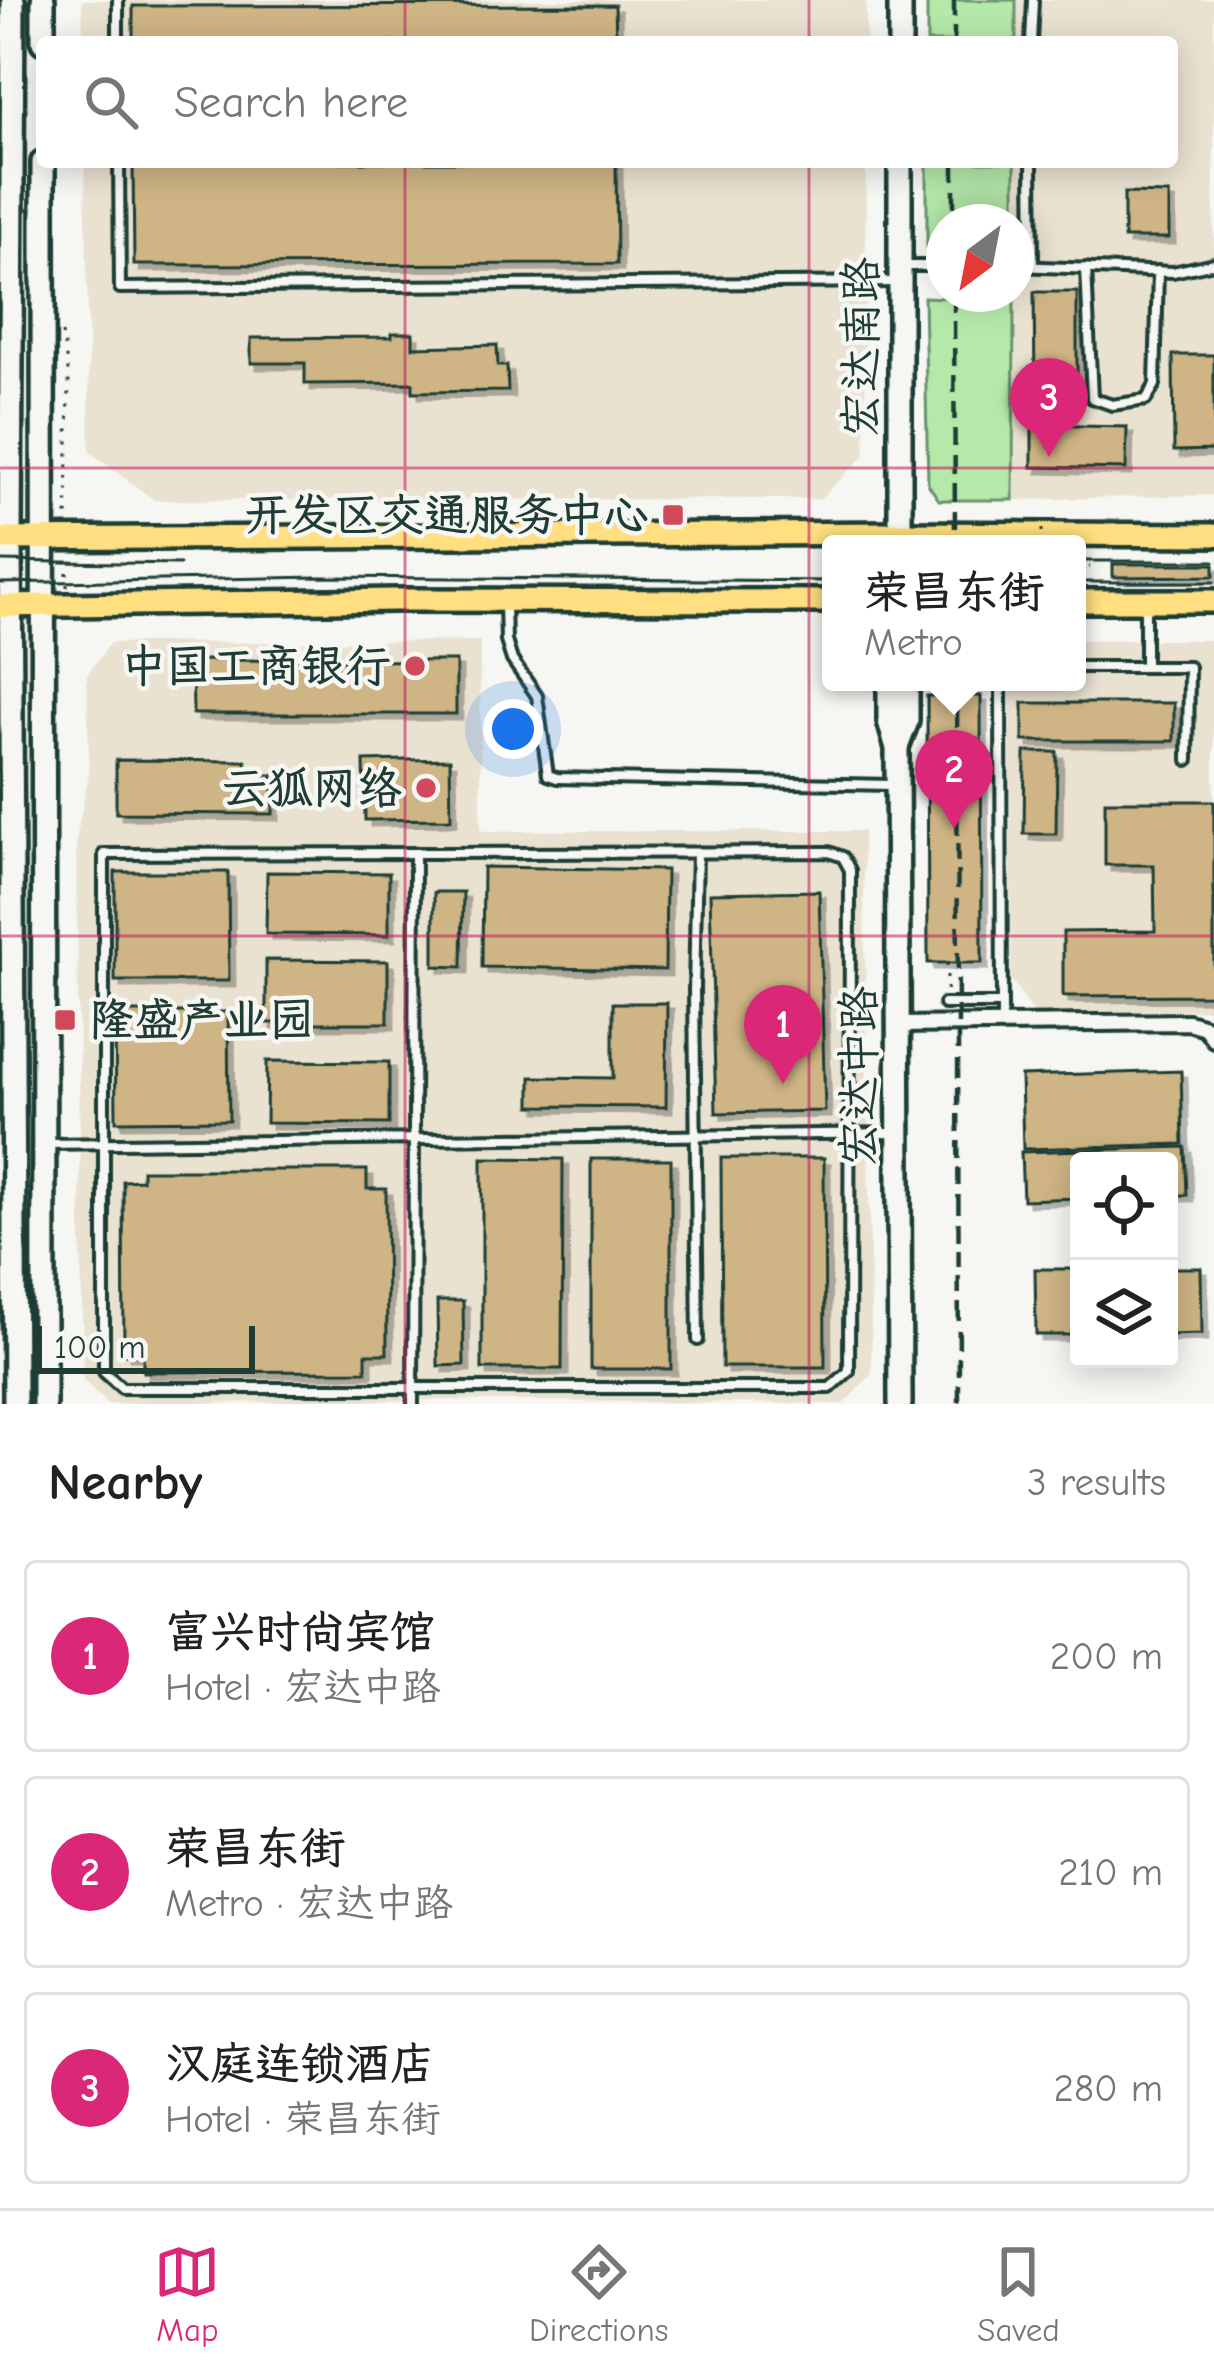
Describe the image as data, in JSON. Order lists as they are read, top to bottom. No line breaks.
{"streets":{"street":["宏达南路","宏达中路"]},"places":{"transit":["开发区交通服务中心","隆盛产业园"],"other":["中国工商银行","云狐网络"]},"scale_bar":"100 m","north":"bottom left","page":{"search":"Search here","pins":["3","2","1"],"popup":["荣昌东街","Metro"],"scale":"100 m","heading":["Nearby","3 results"],"list":[{"mark":"1","name":"富兴时尚宾馆","note":"Hotel · 宏达中路","value":"200 m"},{"mark":"2","name":"荣昌东街","note":"Metro · 宏达中路","value":"210 m"},{"mark":"3","name":"汉庭连锁酒店","note":"Hotel · 荣昌东街","value":"280 m"}],"nav":["Map","Directions","Saved"]}}
